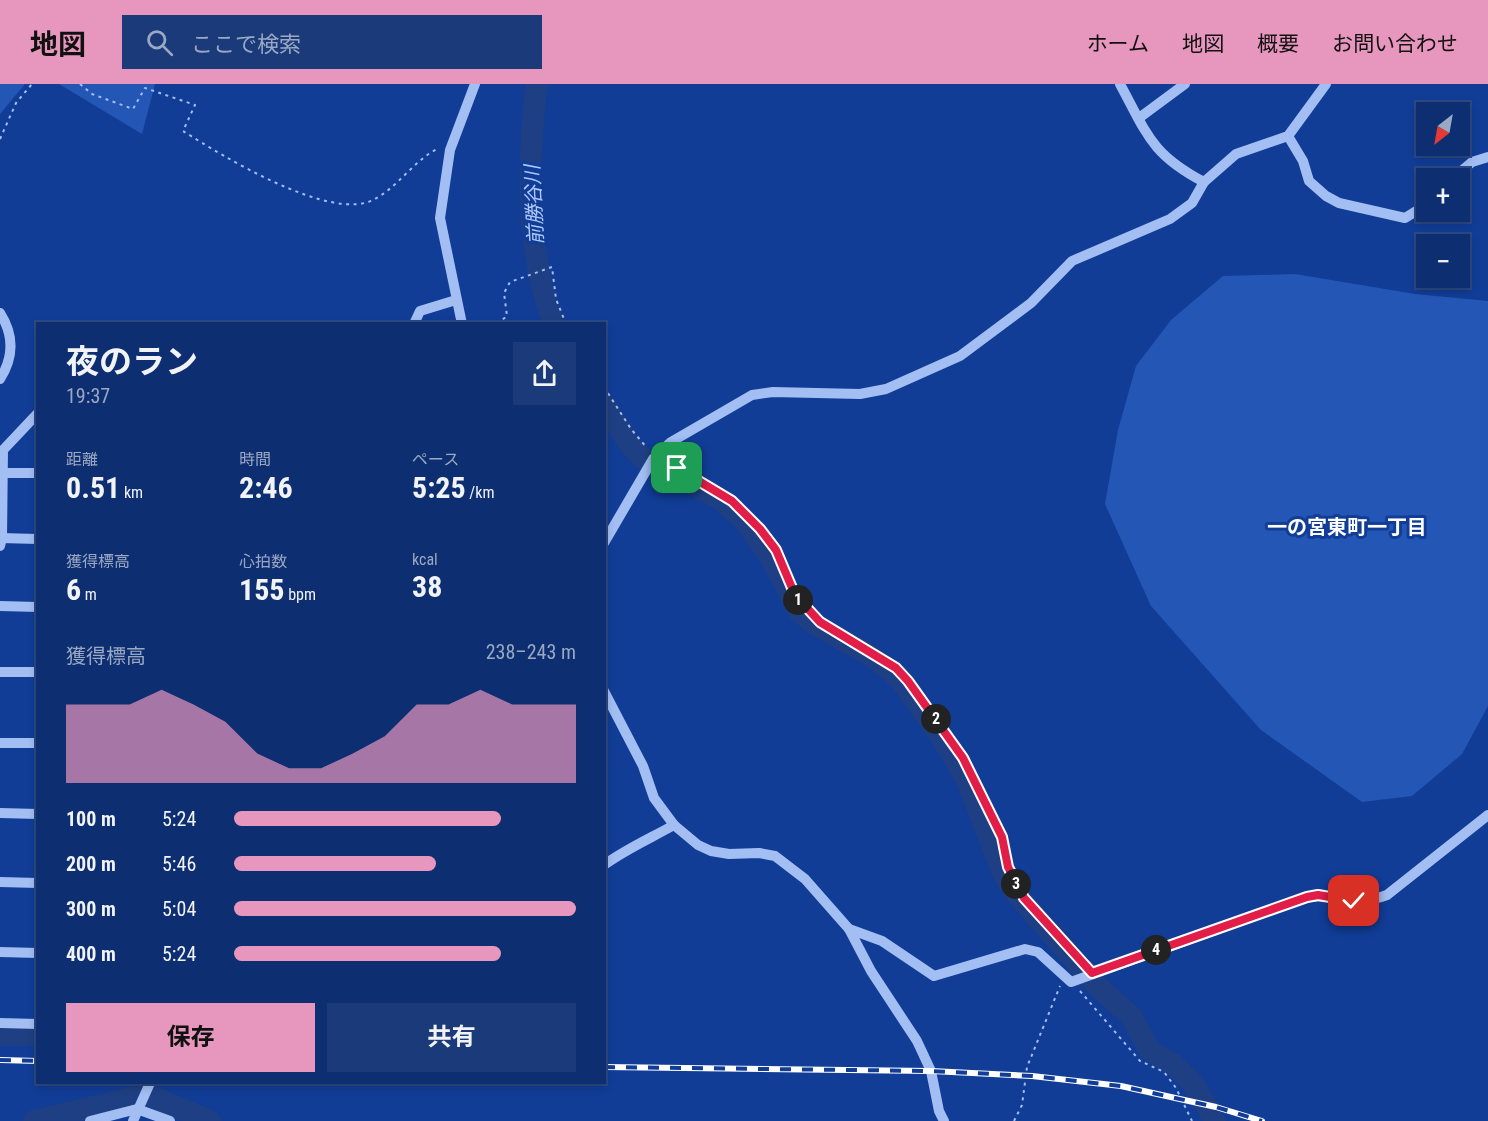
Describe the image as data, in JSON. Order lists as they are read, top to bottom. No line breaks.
{"districts":["一の宮東町一丁目"],"water":["前勝谷川"],"north":"bottom left","page":{"header":"地図","search":"ここで検索","nav":["ホーム","地図","概要","お問い合わせ"],"map_buttons":["+","−"],"heading":["夜のラン","19:37"],"stats":[["距離","0.51 km"],["時間","2:46"],["ペース","5:25 /km"],["獲得標高","6 m"],["心拍数","155 bpm"],["kcal","38"]],"pins":["1","2","3","4"],"chart":["獲得標高","238–243 m"],"list":[{"name":"100 m","note":"5:24"},{"name":"200 m","note":"5:46"},{"name":"300 m","note":"5:04"},{"name":"400 m","note":"5:24"}],"buttons":["保存","共有"]}}
